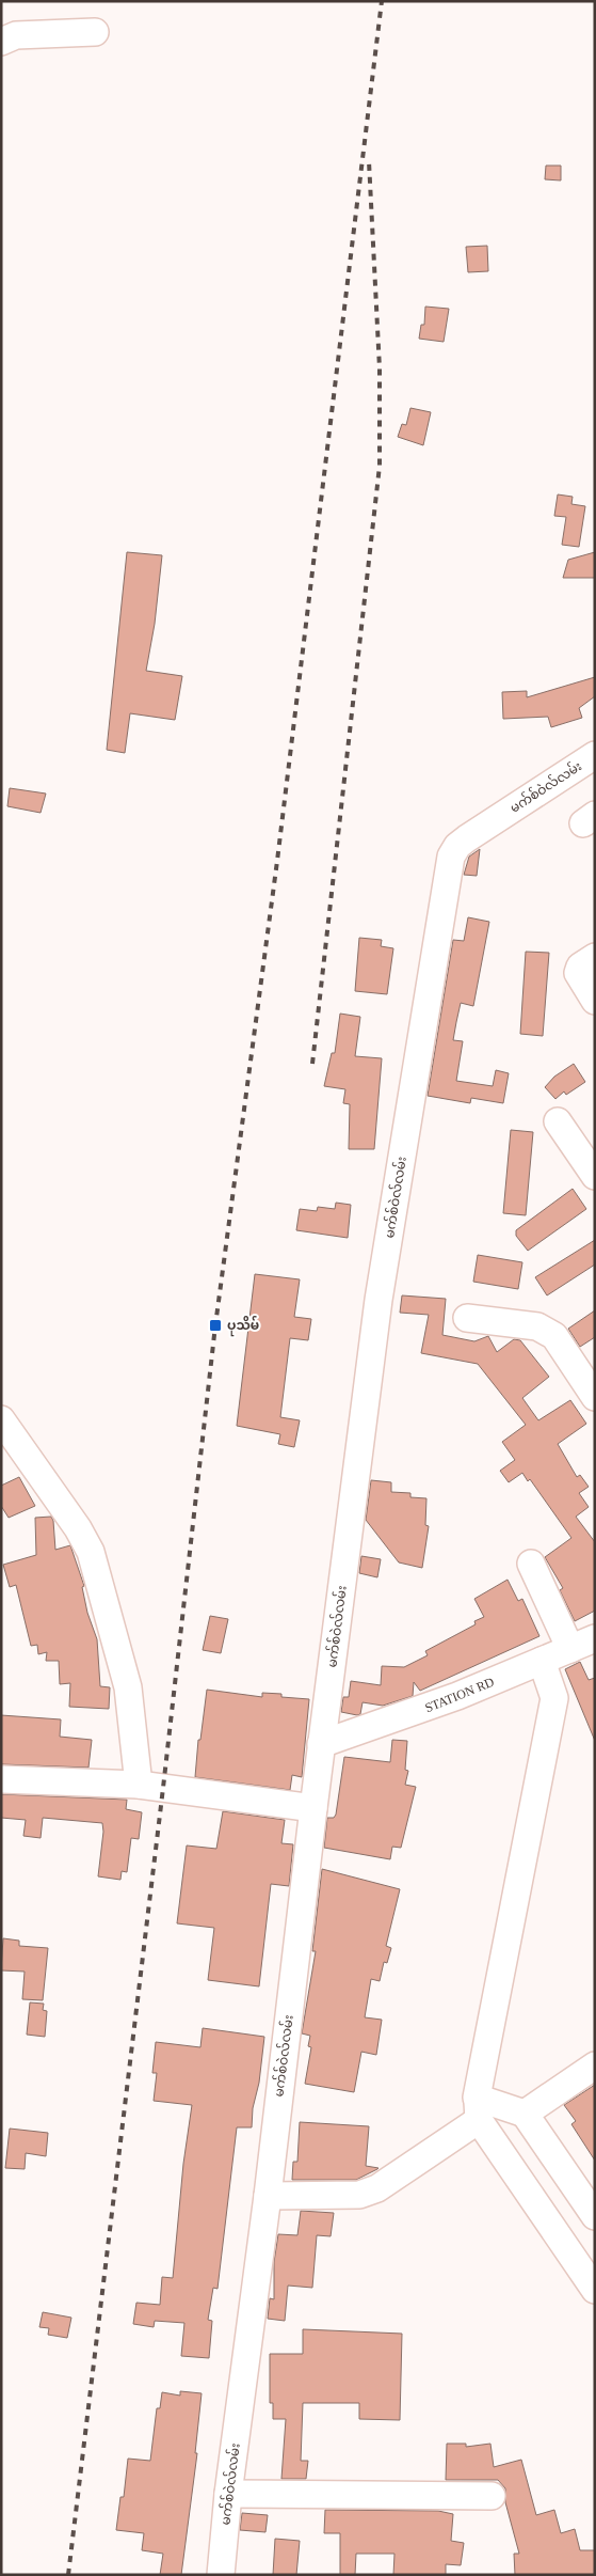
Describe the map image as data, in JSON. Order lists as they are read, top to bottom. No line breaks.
{"streets":{"street":["မက်စ်ဝဲလ်လမ်း","STATION RD"]},"crossings":[["မက်စ်ဝဲလ်လမ်း","STATION RD"]],"places":{"transit":["ပုသိမ်"]}}
